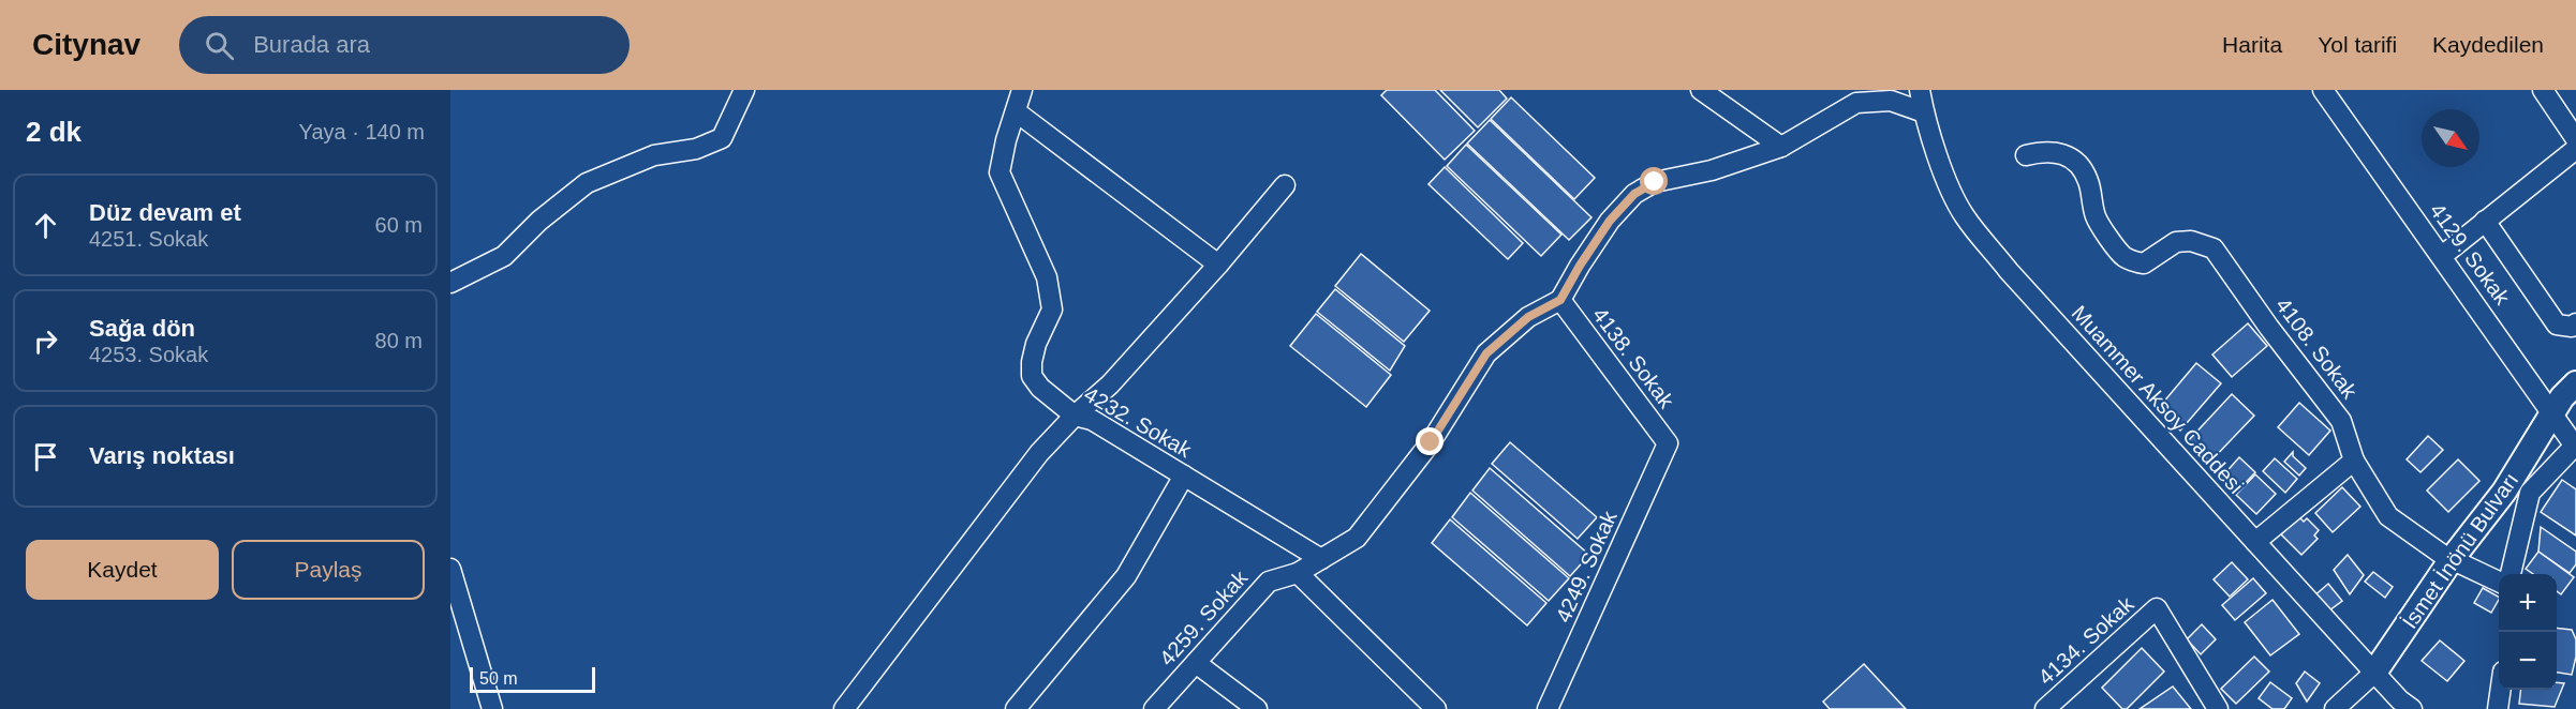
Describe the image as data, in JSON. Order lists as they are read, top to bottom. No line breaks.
{"streets":{"main road":["İsmet İnönü Bulvarı"],"street":["4129. Sokak","4108. Sokak","4138. Sokak","Muammer Aksoy Caddesi","4232. Sokak","4249. Sokak","4259. Sokak","4134. Sokak"]},"crossings":[["4129. Sokak","İsmet İnönü Bulvarı"],["4108. Sokak","İsmet İnönü Bulvarı"],["4138. Sokak","4249. Sokak"],["4138. Sokak","4259. Sokak"],["Muammer Aksoy Caddesi","İsmet İnönü Bulvarı"],["4232. Sokak","4259. Sokak"]],"scale_bar":"50 m","north":"bottom right","page":{"header":"Citynav","search":"Burada ara","nav":["Harita","Yol tarifi","Kaydedilen"],"heading":["2 dk","Yaya · 140 m"],"list":[["Düz devam et","4251. Sokak","60 m"],["Sağa dön","4253. Sokak","80 m"],"Varış noktası"],"buttons":["Kaydet","Paylaş"],"map_buttons":["+","−"],"scale":"50 m"}}
